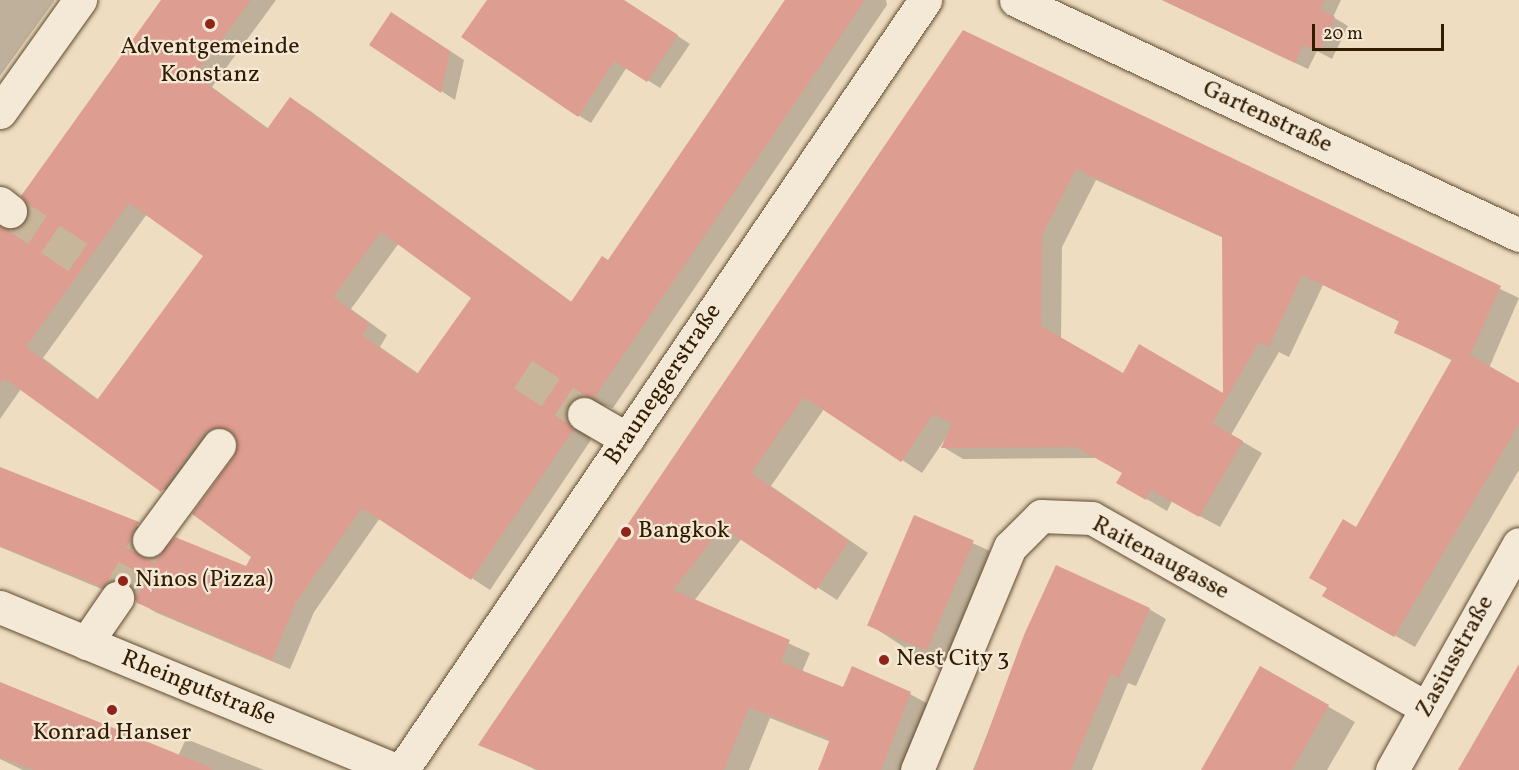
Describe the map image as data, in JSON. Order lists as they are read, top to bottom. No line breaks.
{"streets":{"street":["Gartenstraße","Brauneggerstraße","Raitenaugasse","Zasiusstraße","Rheingutstraße"]},"crossings":[["Raitenaugasse","Zasiusstraße"]],"places":["Adventgemeinde Konstanz","Bangkok","Ninos (Pizza)","Nest City 3","Konrad Hanser"],"scale_bar":"20 m"}
